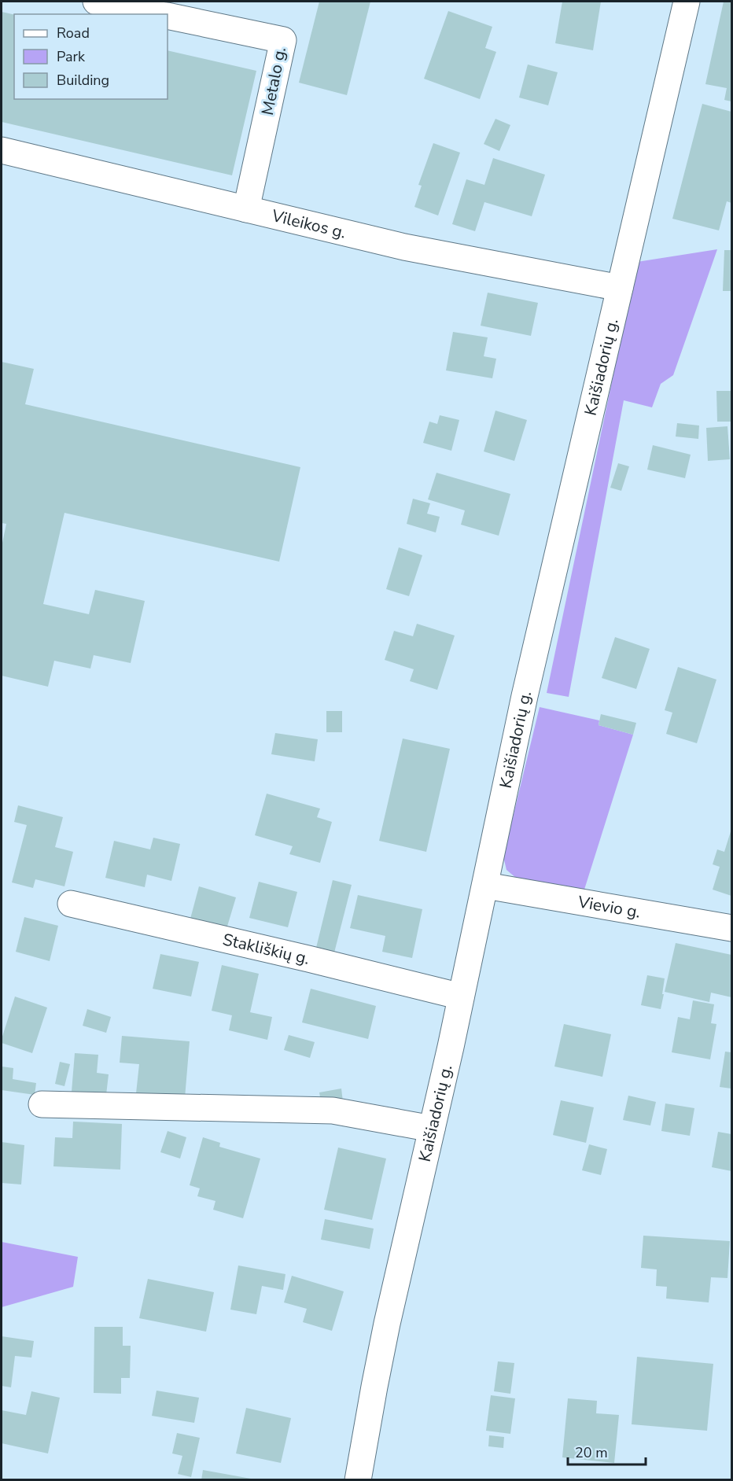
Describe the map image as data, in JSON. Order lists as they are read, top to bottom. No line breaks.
{"streets":{"street":["Metalo g.","Vileikos g.","Kaišiadorių g.","Vievio g.","Stakliškių g."]},"crossings":[["Metalo g.","Vileikos g."],["Vileikos g.","Kaišiadorių g."],["Kaišiadorių g.","Vievio g."],["Kaišiadorių g.","Stakliškių g."]],"legend":["Road","Park","Building"],"scale_bar":"20 m"}
